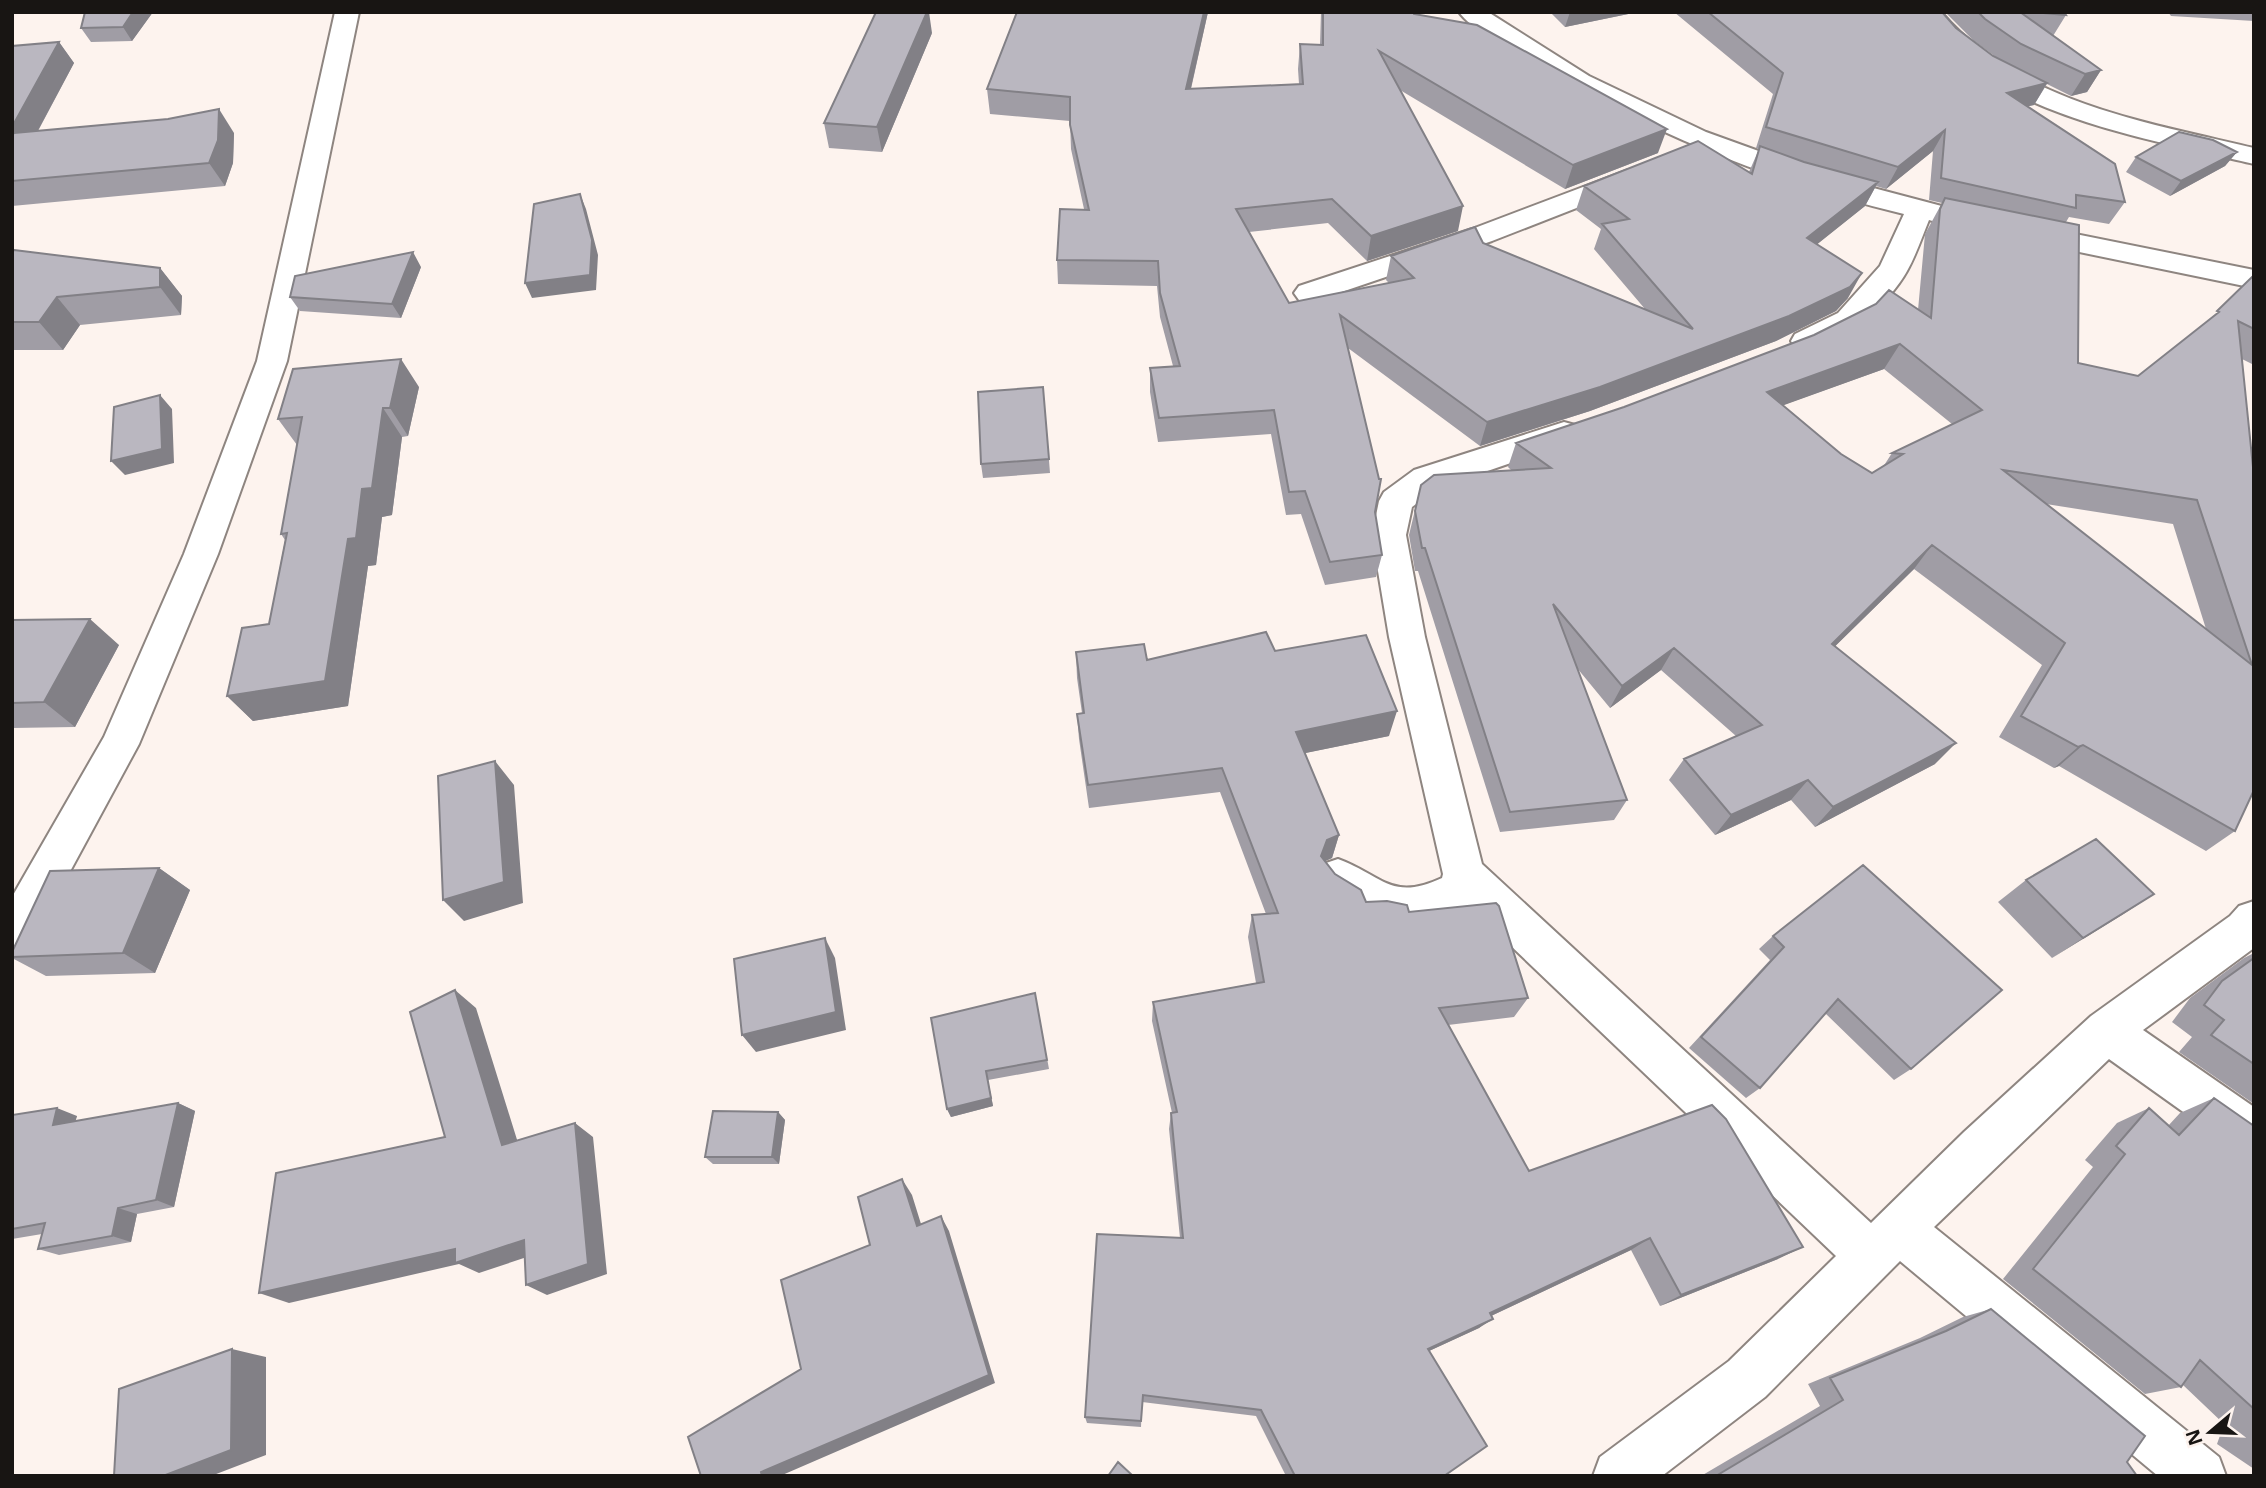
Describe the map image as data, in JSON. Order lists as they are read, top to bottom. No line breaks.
{"north":"left"}
